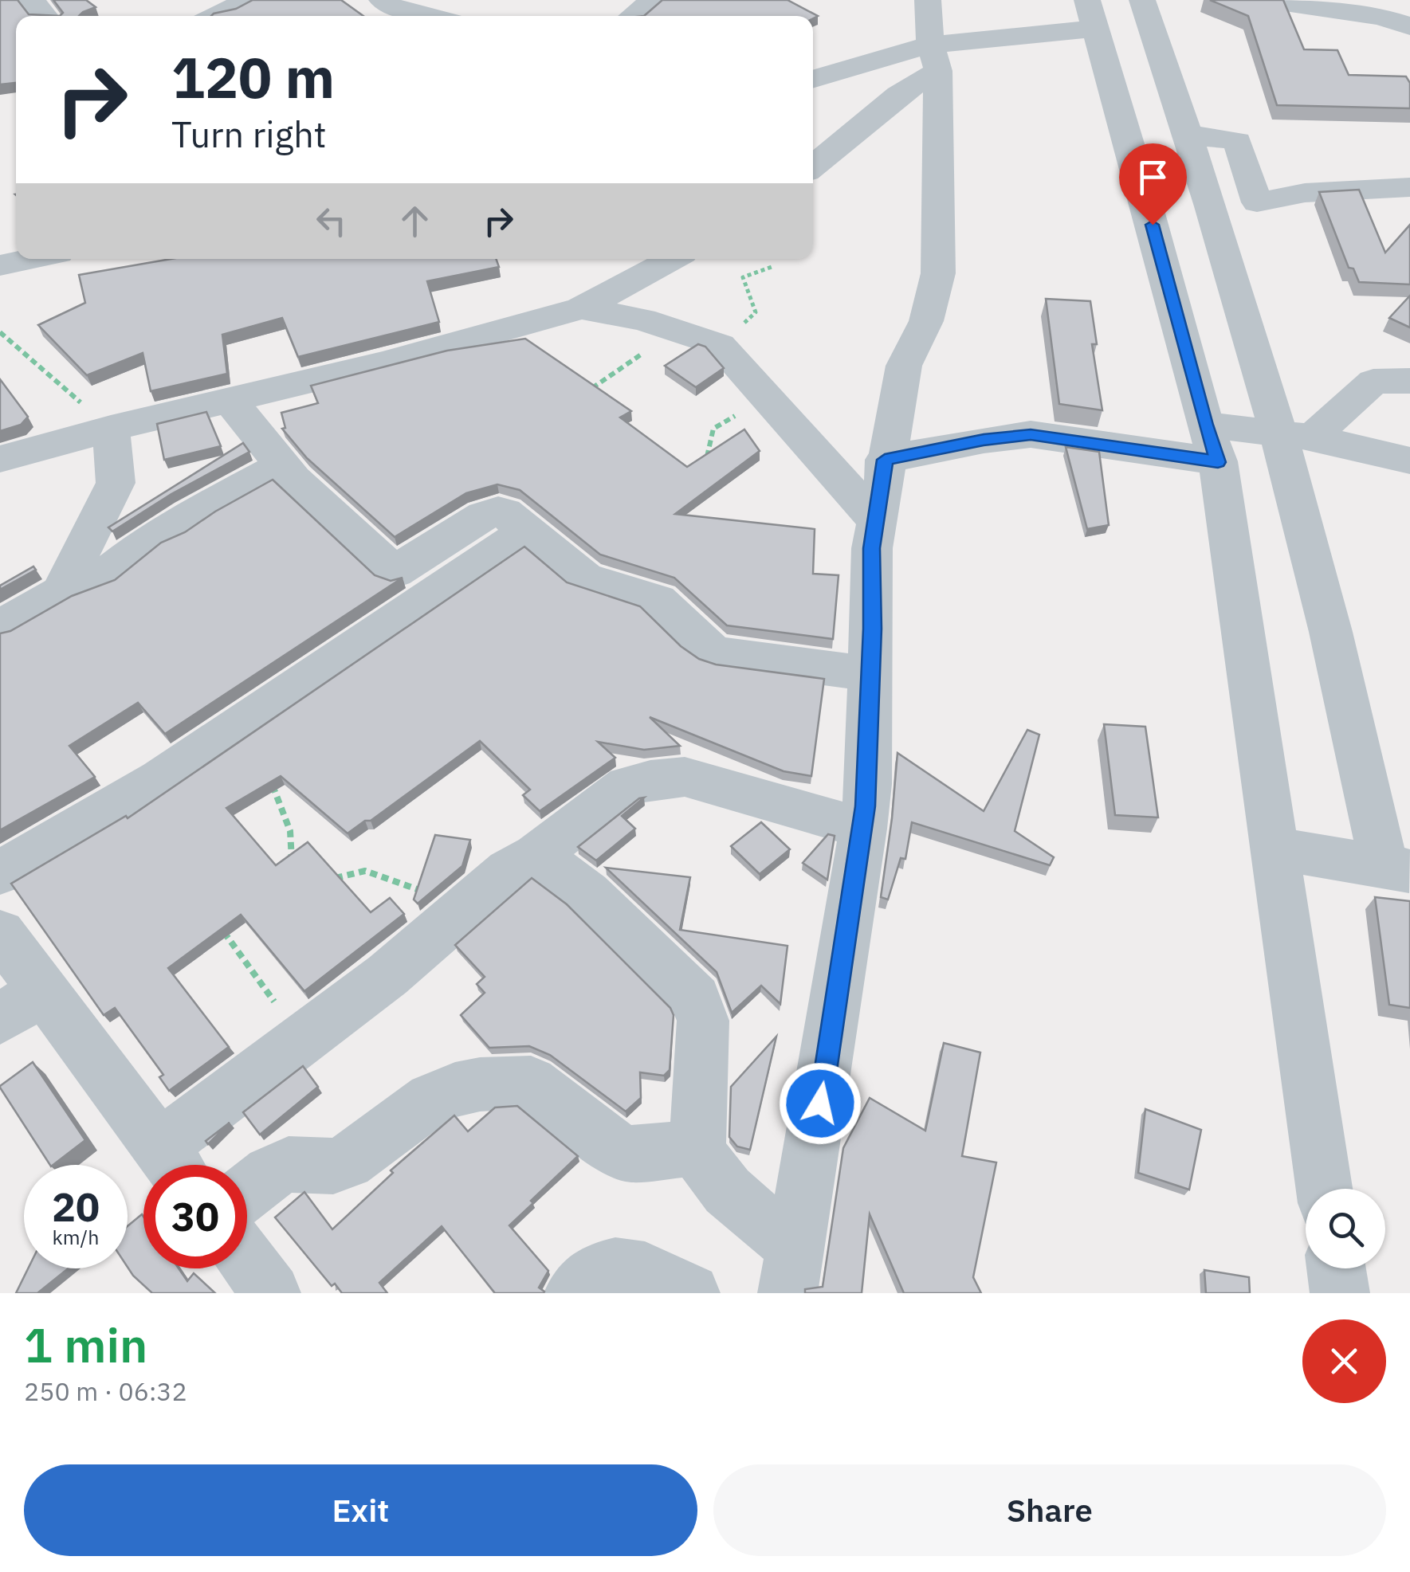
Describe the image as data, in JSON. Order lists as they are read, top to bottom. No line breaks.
{"page":{"turn":["120 m","Turn right"],"speed":"20 km/h","limit":"30","heading":["1 min","250 m · 06:32"],"buttons":["Exit","Share"]}}
